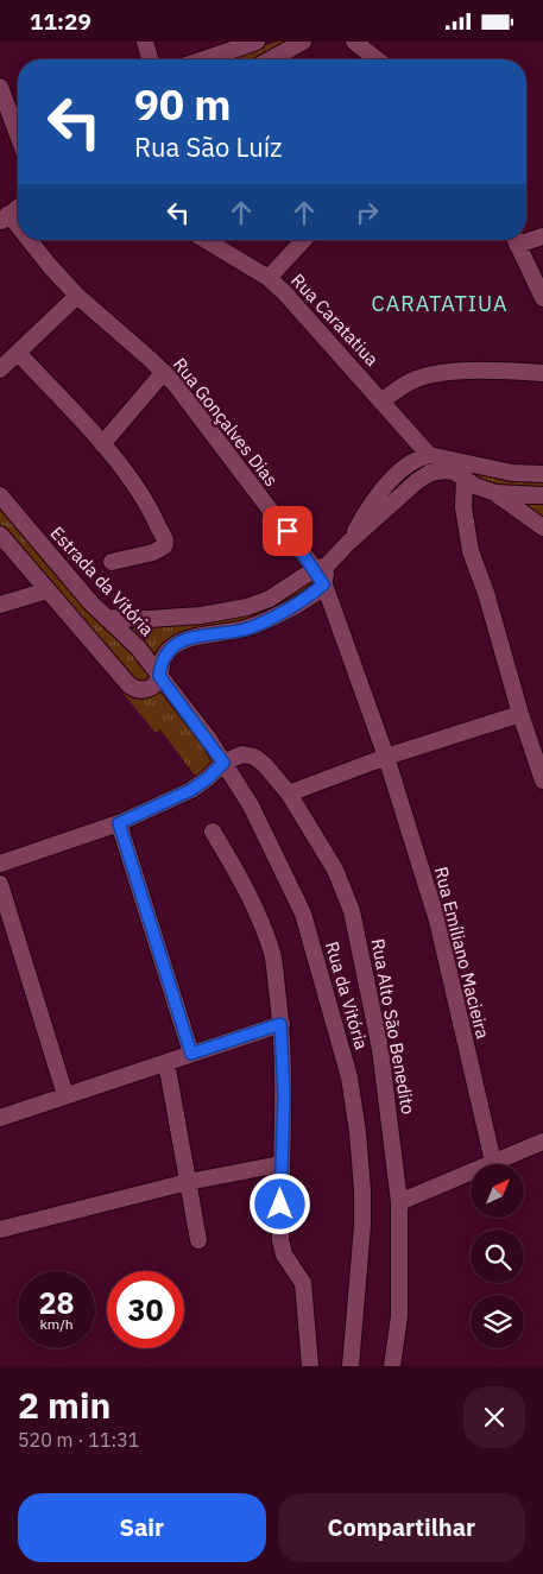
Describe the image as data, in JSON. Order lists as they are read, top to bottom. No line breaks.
{"streets":{"street":["Rua Caratatiua","Rua Gonçalves Dias","Estrada da Vitória","Rua Emíliano Macieira","Rua da Vitória","Rua Alto São Benedito"]},"crossings":[["Rua Gonçalves Dias","Rua Emíliano Macieira"],["Estrada da Vitória","Rua da Vitória"],["Rua da Vitória","Rua Alto São Benedito"]],"districts":["CARATATIUA"],"north":"top right","page":{"status":"11:29","turn":["90 m","Rua São Luíz"],"speed":"28 km/h","limit":"30","heading":["2 min","520 m · 11:31"],"buttons":["Sair","Compartilhar"]}}
